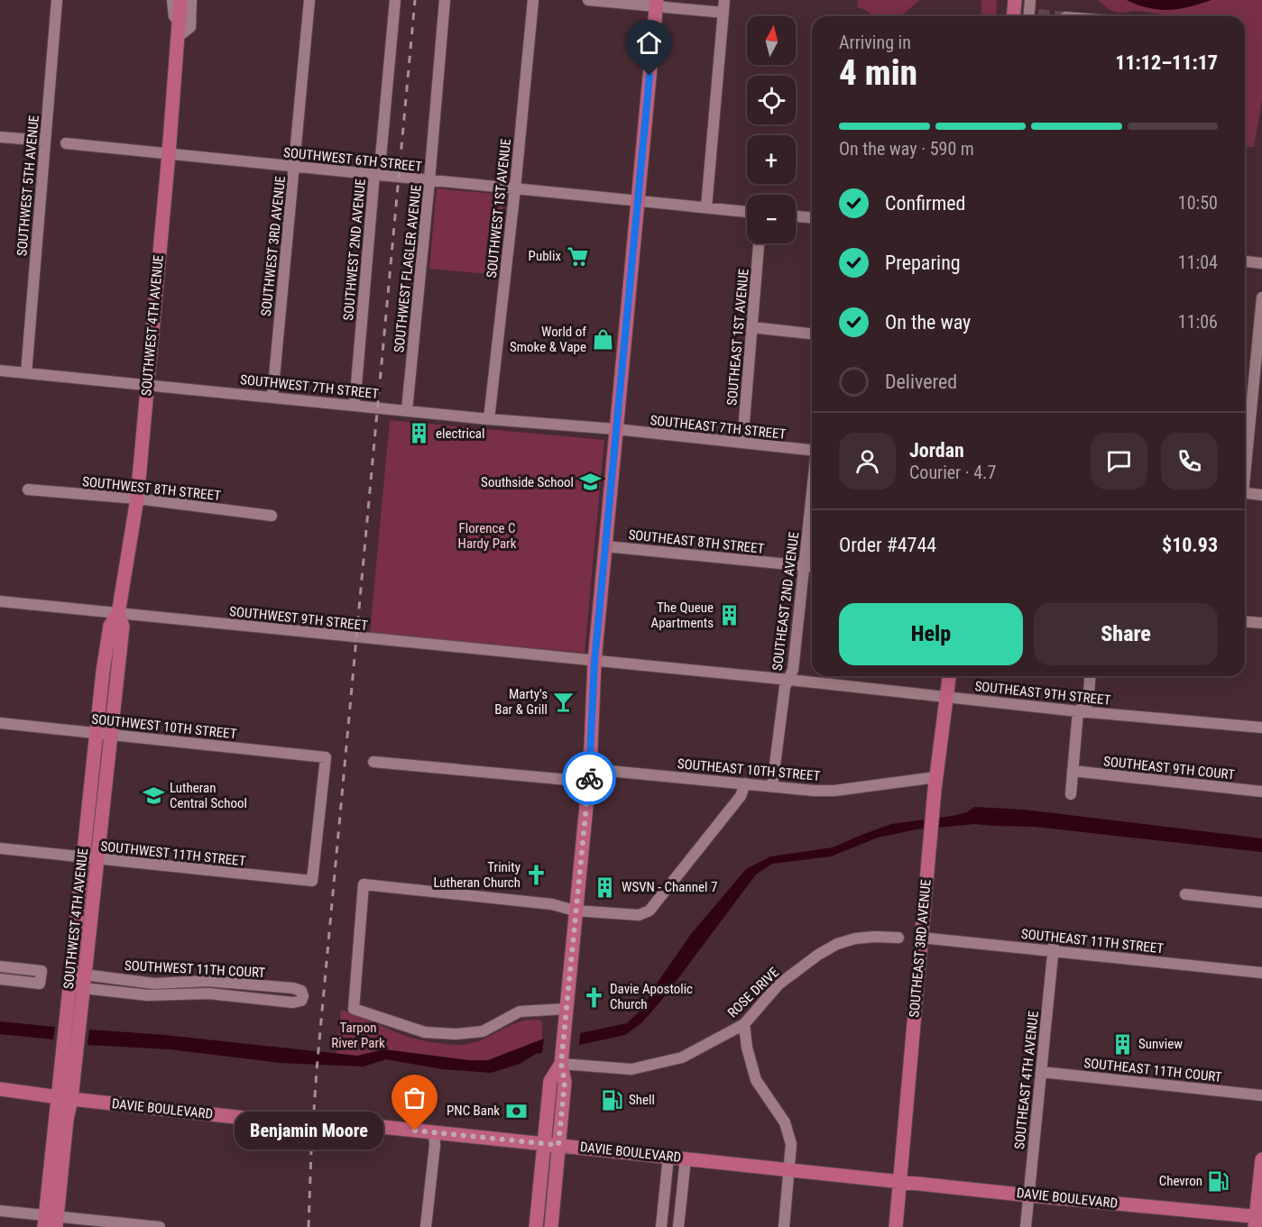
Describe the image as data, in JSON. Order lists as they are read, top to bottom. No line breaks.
{"streets":{"main road":["SOUTHWEST 4TH AVENUE","SOUTHEAST 3RD AVENUE","DAVIE BOULEVARD"],"street":["SOUTHWEST 6TH STREET","SOUTHWEST 5TH AVENUE","SOUTHWEST 1ST AVENUE","SOUTHWEST 3RD AVENUE","SOUTHWEST 2ND AVENUE","SOUTHWEST FLAGLER AVENUE","SOUTHEAST 1ST AVENUE","SOUTHWEST 7TH STREET","SOUTHEAST 7TH STREET","SOUTHWEST 8TH STREET","SOUTHEAST 8TH STREET","SOUTHEAST 2ND AVENUE","SOUTHWEST 9TH STREET","SOUTHEAST 9TH STREET","SOUTHWEST 10TH STREET","SOUTHEAST 9TH COURT","SOUTHEAST 10TH STREET","SOUTHWEST 11TH STREET","SOUTHEAST 11TH STREET","SOUTHWEST 11TH COURT","ROSE DRIVE","SOUTHEAST 11TH COURT","SOUTHEAST 4TH AVENUE"]},"crossings":[["SOUTHWEST 6TH STREET","SOUTHWEST 1ST AVENUE"],["SOUTHWEST 6TH STREET","SOUTHWEST 3RD AVENUE"],["SOUTHWEST 6TH STREET","SOUTHWEST 2ND AVENUE"],["SOUTHWEST 6TH STREET","SOUTHWEST FLAGLER AVENUE"],["SOUTHWEST 6TH STREET","SOUTHWEST 4TH AVENUE"],["SOUTHWEST 5TH AVENUE","SOUTHWEST 7TH STREET"],["SOUTHWEST 1ST AVENUE","SOUTHWEST 7TH STREET"],["SOUTHWEST 3RD AVENUE","SOUTHWEST 7TH STREET"],["SOUTHWEST 2ND AVENUE","SOUTHWEST 7TH STREET"],["SOUTHWEST FLAGLER AVENUE","SOUTHWEST 7TH STREET"],["SOUTHWEST 4TH AVENUE","SOUTHWEST 7TH STREET"],["SOUTHWEST 4TH AVENUE","SOUTHWEST 8TH STREET"],["SOUTHWEST 4TH AVENUE","SOUTHWEST 9TH STREET"],["SOUTHWEST 4TH AVENUE","SOUTHWEST 10TH STREET"],["SOUTHWEST 4TH AVENUE","SOUTHWEST 11TH STREET"],["SOUTHWEST 4TH AVENUE","SOUTHWEST 11TH COURT"],["SOUTHWEST 4TH AVENUE","DAVIE BOULEVARD"],["SOUTHEAST 1ST AVENUE","SOUTHEAST 7TH STREET"],["SOUTHWEST 7TH STREET","SOUTHEAST 7TH STREET"],["SOUTHEAST 8TH STREET","SOUTHEAST 2ND AVENUE"],["SOUTHEAST 2ND AVENUE","SOUTHEAST 9TH STREET"],["SOUTHEAST 2ND AVENUE","SOUTHEAST 10TH STREET"],["SOUTHWEST 9TH STREET","SOUTHEAST 9TH STREET"],["SOUTHEAST 9TH STREET","SOUTHEAST 3RD AVENUE"],["SOUTHWEST 10TH STREET","SOUTHWEST 11TH STREET"],["SOUTHEAST 10TH STREET","SOUTHEAST 3RD AVENUE"],["SOUTHEAST 11TH STREET","SOUTHEAST 3RD AVENUE"],["SOUTHEAST 11TH STREET","SOUTHEAST 4TH AVENUE"],["SOUTHEAST 3RD AVENUE","DAVIE BOULEVARD"],["SOUTHEAST 11TH COURT","SOUTHEAST 4TH AVENUE"],["SOUTHEAST 4TH AVENUE","DAVIE BOULEVARD"]],"parks":["Florence C Hardy Park","Tarpon River Park"],"places":{"supermarket":["Publix"],"shop":["World of Smoke & Vape"],"building":["electrical","The Queue Apartments","WSVN - Channel 7","Sunview"],"school or university":["Southside School","Lutheran Central School"],"bar":["Marty's Bar & Grill"],"church":["Trinity Lutheran Church","Davie Apostolic Church"],"fuel station":["Shell","Chevron"],"bank":["PNC Bank"],"other":["Benjamin Moore"]},"north":"top","page":{"map_buttons":["+","−"],"heading":["4 min","Arriving in","11:12–11:17"],"panel":["Jordan","Courier · 4.7","Order #4744","$10.93"],"bar":"On the way · 590 m","list":[["Confirmed","10:50"],["Preparing","11:04"],["On the way","11:06"],"Delivered"],"buttons":["Help","Share"],"bubble":"Benjamin Moore"}}
